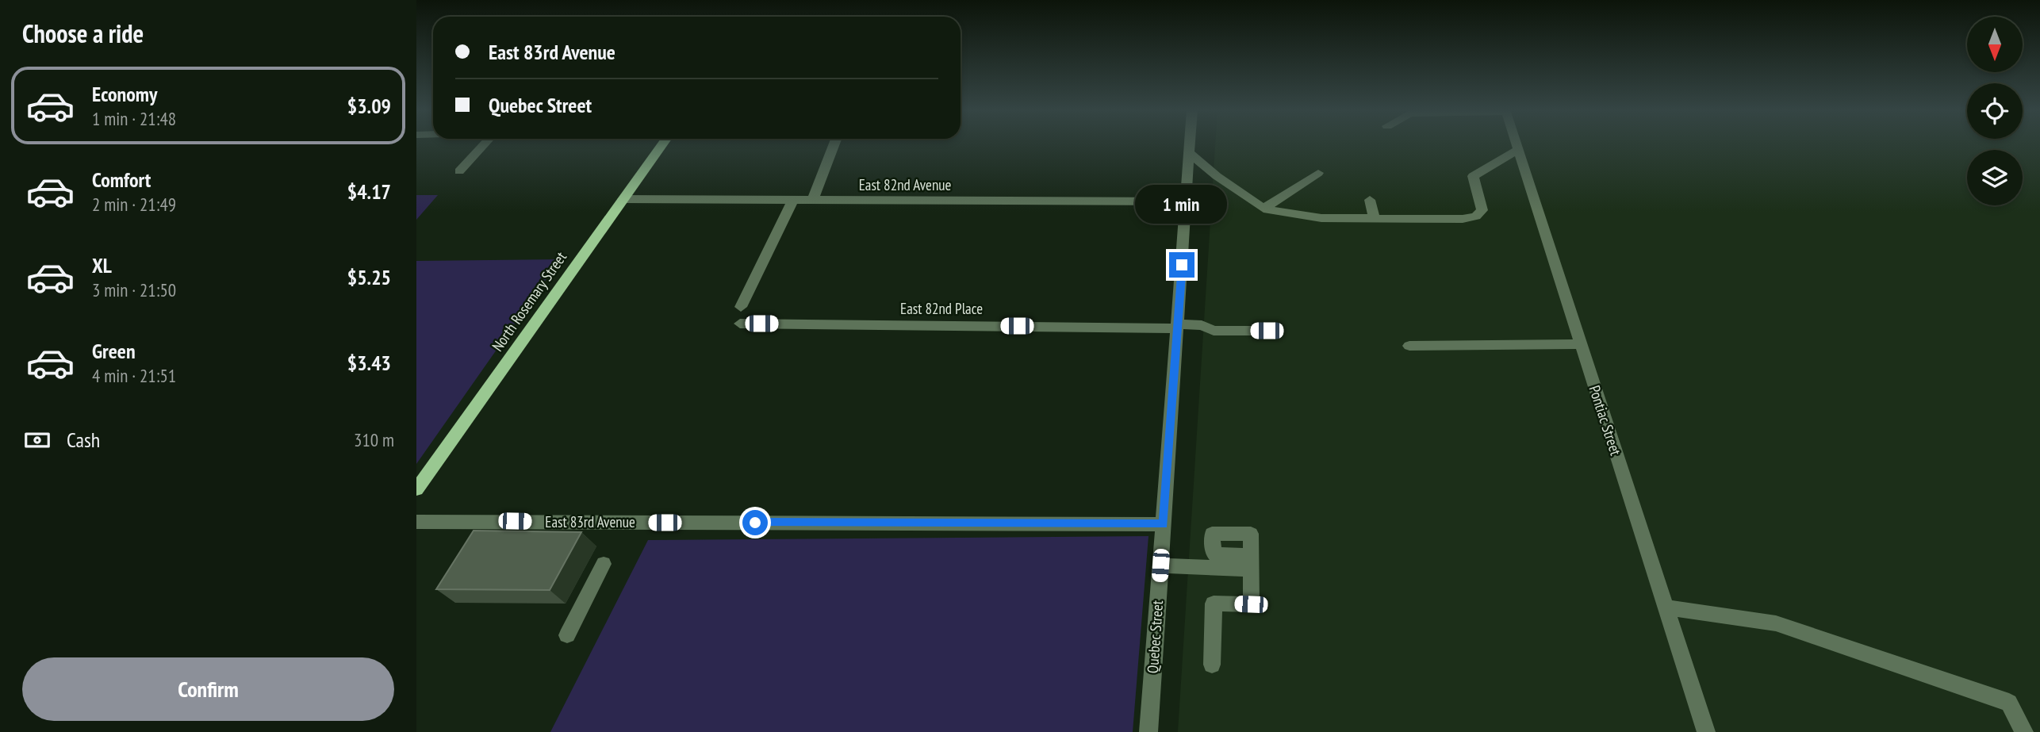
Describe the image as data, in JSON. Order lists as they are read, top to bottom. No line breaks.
{"streets":{"main road":["North Rosemary Street"],"street":["East 82nd Avenue","East 82nd Place","Pontiac Street","East 83rd Avenue","Quebec Street"]},"crossings":[["East 82nd Avenue","North Rosemary Street"],["East 82nd Avenue","Quebec Street"],["East 82nd Place","Quebec Street"],["East 83rd Avenue","Quebec Street"]],"north":"bottom","page":{"heading":"Choose a ride","banner":["East 83rd Avenue","Quebec Street"],"list":[{"name":"Economy","note":"1 min · 21:48","value":"$3.09"},{"name":"Comfort","note":"2 min · 21:49","value":"$4.17"},{"name":"XL","note":"3 min · 21:50","value":"$5.25"},{"name":"Green","note":"4 min · 21:51","value":"$3.43"}],"bubble":"1 min","pay":["Cash","310 m"],"buttons":"Confirm"}}
